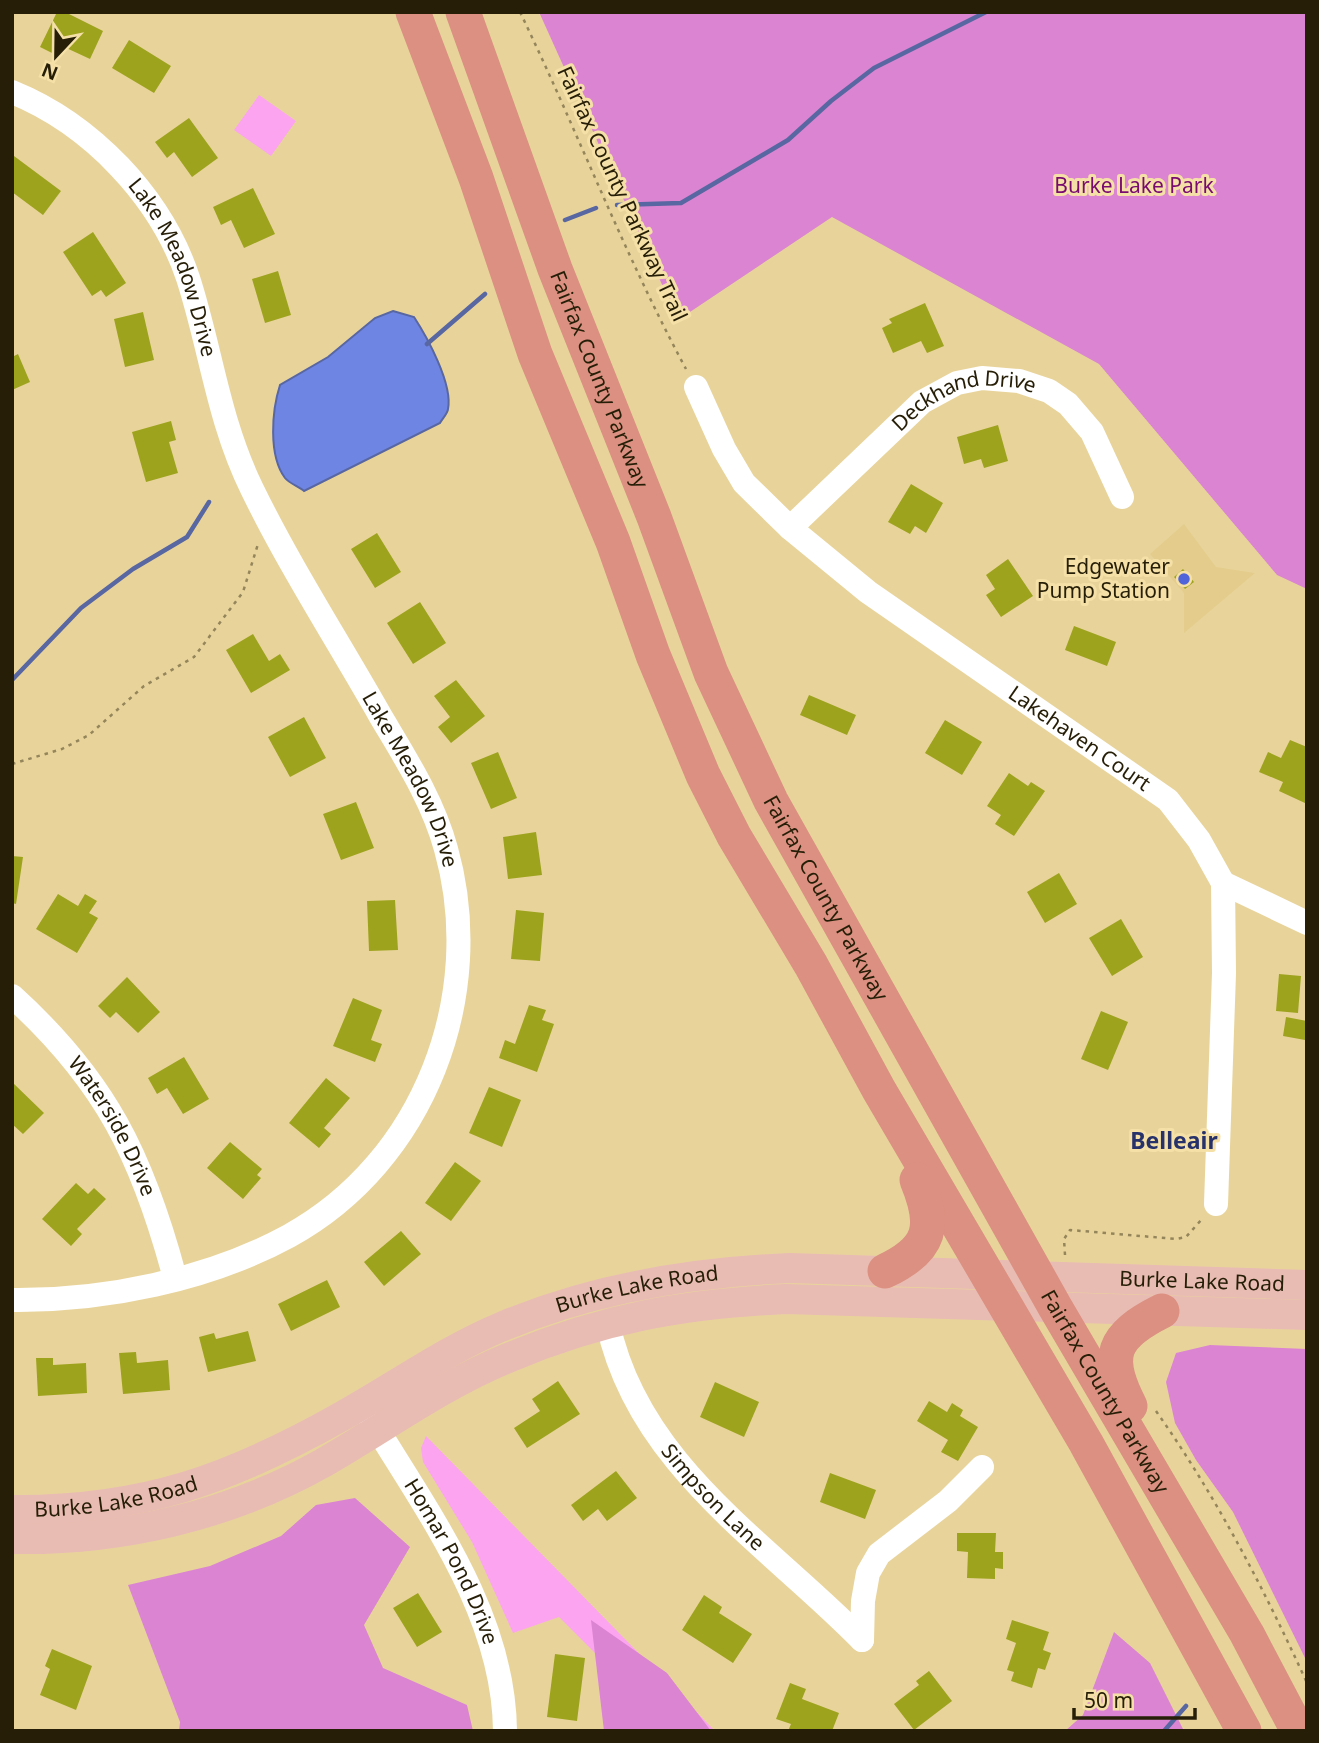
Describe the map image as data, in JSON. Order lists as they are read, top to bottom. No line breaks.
{"streets":{"highway":["Fairfax County Parkway"],"main road":["Burke Lake Road"],"street":["Lake Meadow Drive","Deckhand Drive","Lakehaven Court","Waterside Drive","Simpson Lane","Homar Pond Drive"],"path":["Fairfax County Parkway Trail"]},"crossings":[["Fairfax County Parkway Trail","Lakehaven Court"],["Lake Meadow Drive","Waterside Drive"],["Fairfax County Parkway","Burke Lake Road"],["Deckhand Drive","Lakehaven Court"],["Burke Lake Road","Simpson Lane"],["Burke Lake Road","Homar Pond Drive"]],"districts":["Belleair"],"parks":["Burke Lake Park"],"places":["Edgewater Pump Station"],"scale_bar":"50 m","north":"bottom"}
